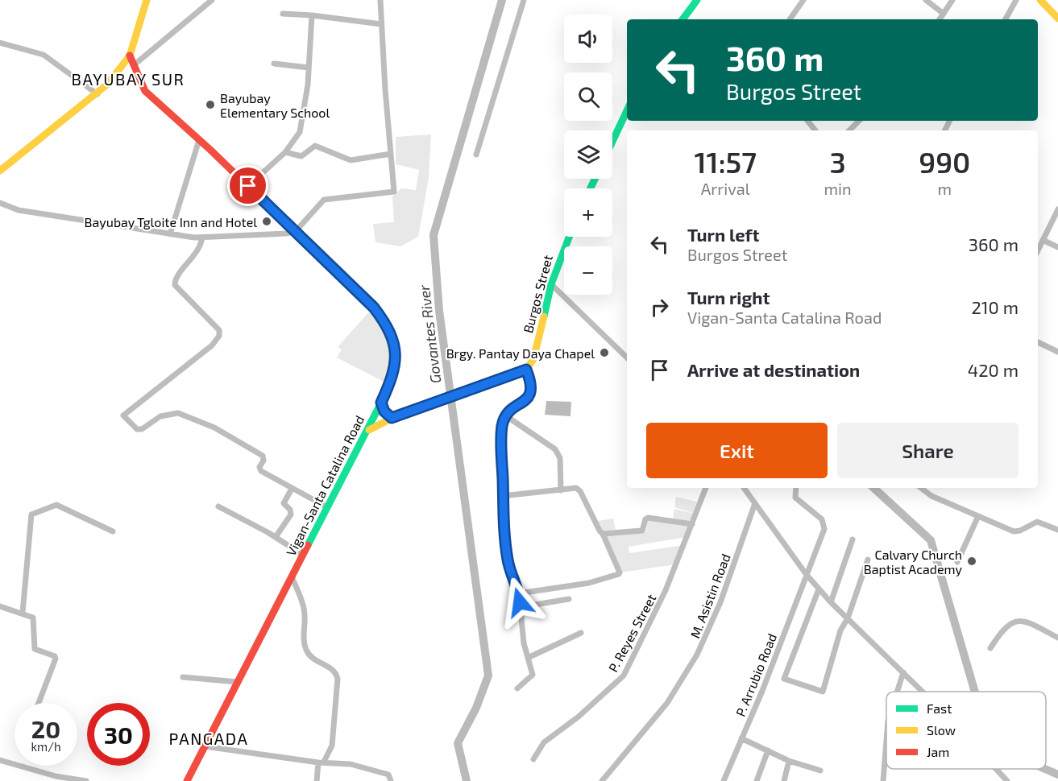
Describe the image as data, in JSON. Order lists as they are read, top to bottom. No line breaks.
{"streets":{"main road":["Burgos Street","Vigan-Santa Catalina Road"],"street":["M. Asistin Road","P. Reyes Street","P. Arrubio Road"]},"districts":["BAYUBAY SUR","PANGADA"],"water":["Govantes River"],"places":["Bayubay Elementary School","Bayubay Tgloite Inn and Hotel","Brgy. Pantay Daya Chapel","Calvary Church Baptist Academy"],"legend":["Fast","Slow","Jam"],"page":{"map_buttons":["+","−"],"turn":["360 m","Burgos Street"],"eta":["11:57","Arrival","3","min","990","m"],"list":[{"name":"Turn left","note":"Burgos Street","value":"360 m"},{"name":"Turn right","note":"Vigan-Santa Catalina Road","value":"210 m"},{"name":"Arrive at destination","value":"420 m"}],"buttons":["Exit","Share"],"speed":"20 km/h","limit":"30"}}
